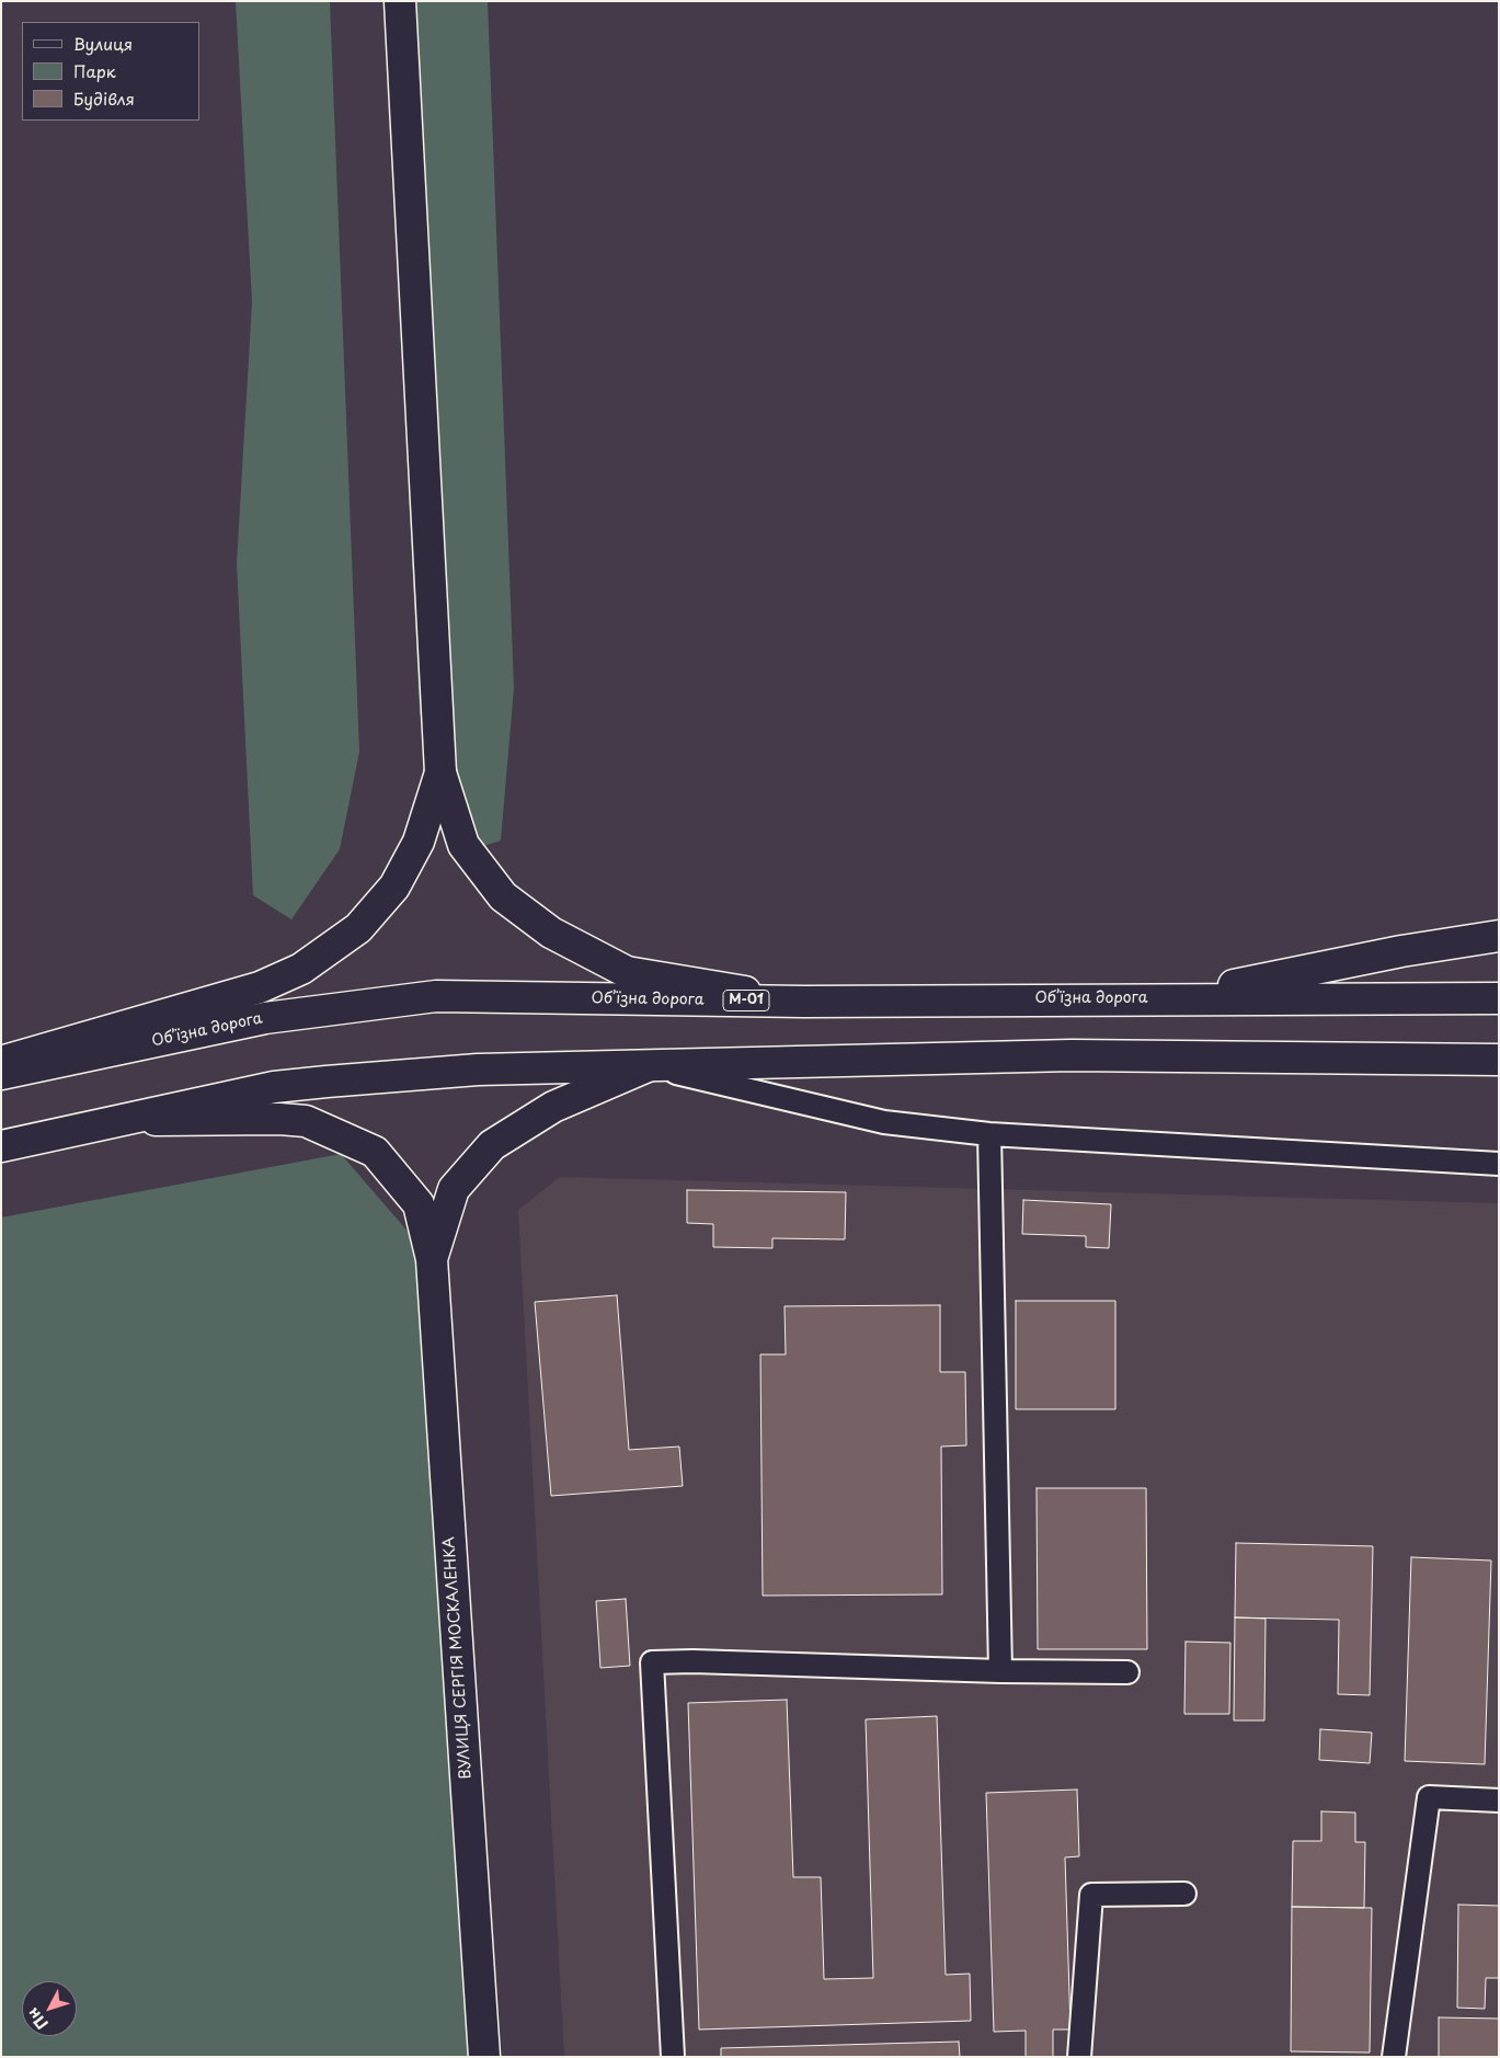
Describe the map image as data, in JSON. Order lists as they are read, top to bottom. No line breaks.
{"streets":{"main road":["Обʼїзна дорога","М-01","ВУЛИЦЯ СЕРГІЯ МОСКАЛЕНКА"]},"legend":["Вулиця","Парк","Будівля"],"north":"bottom left"}
